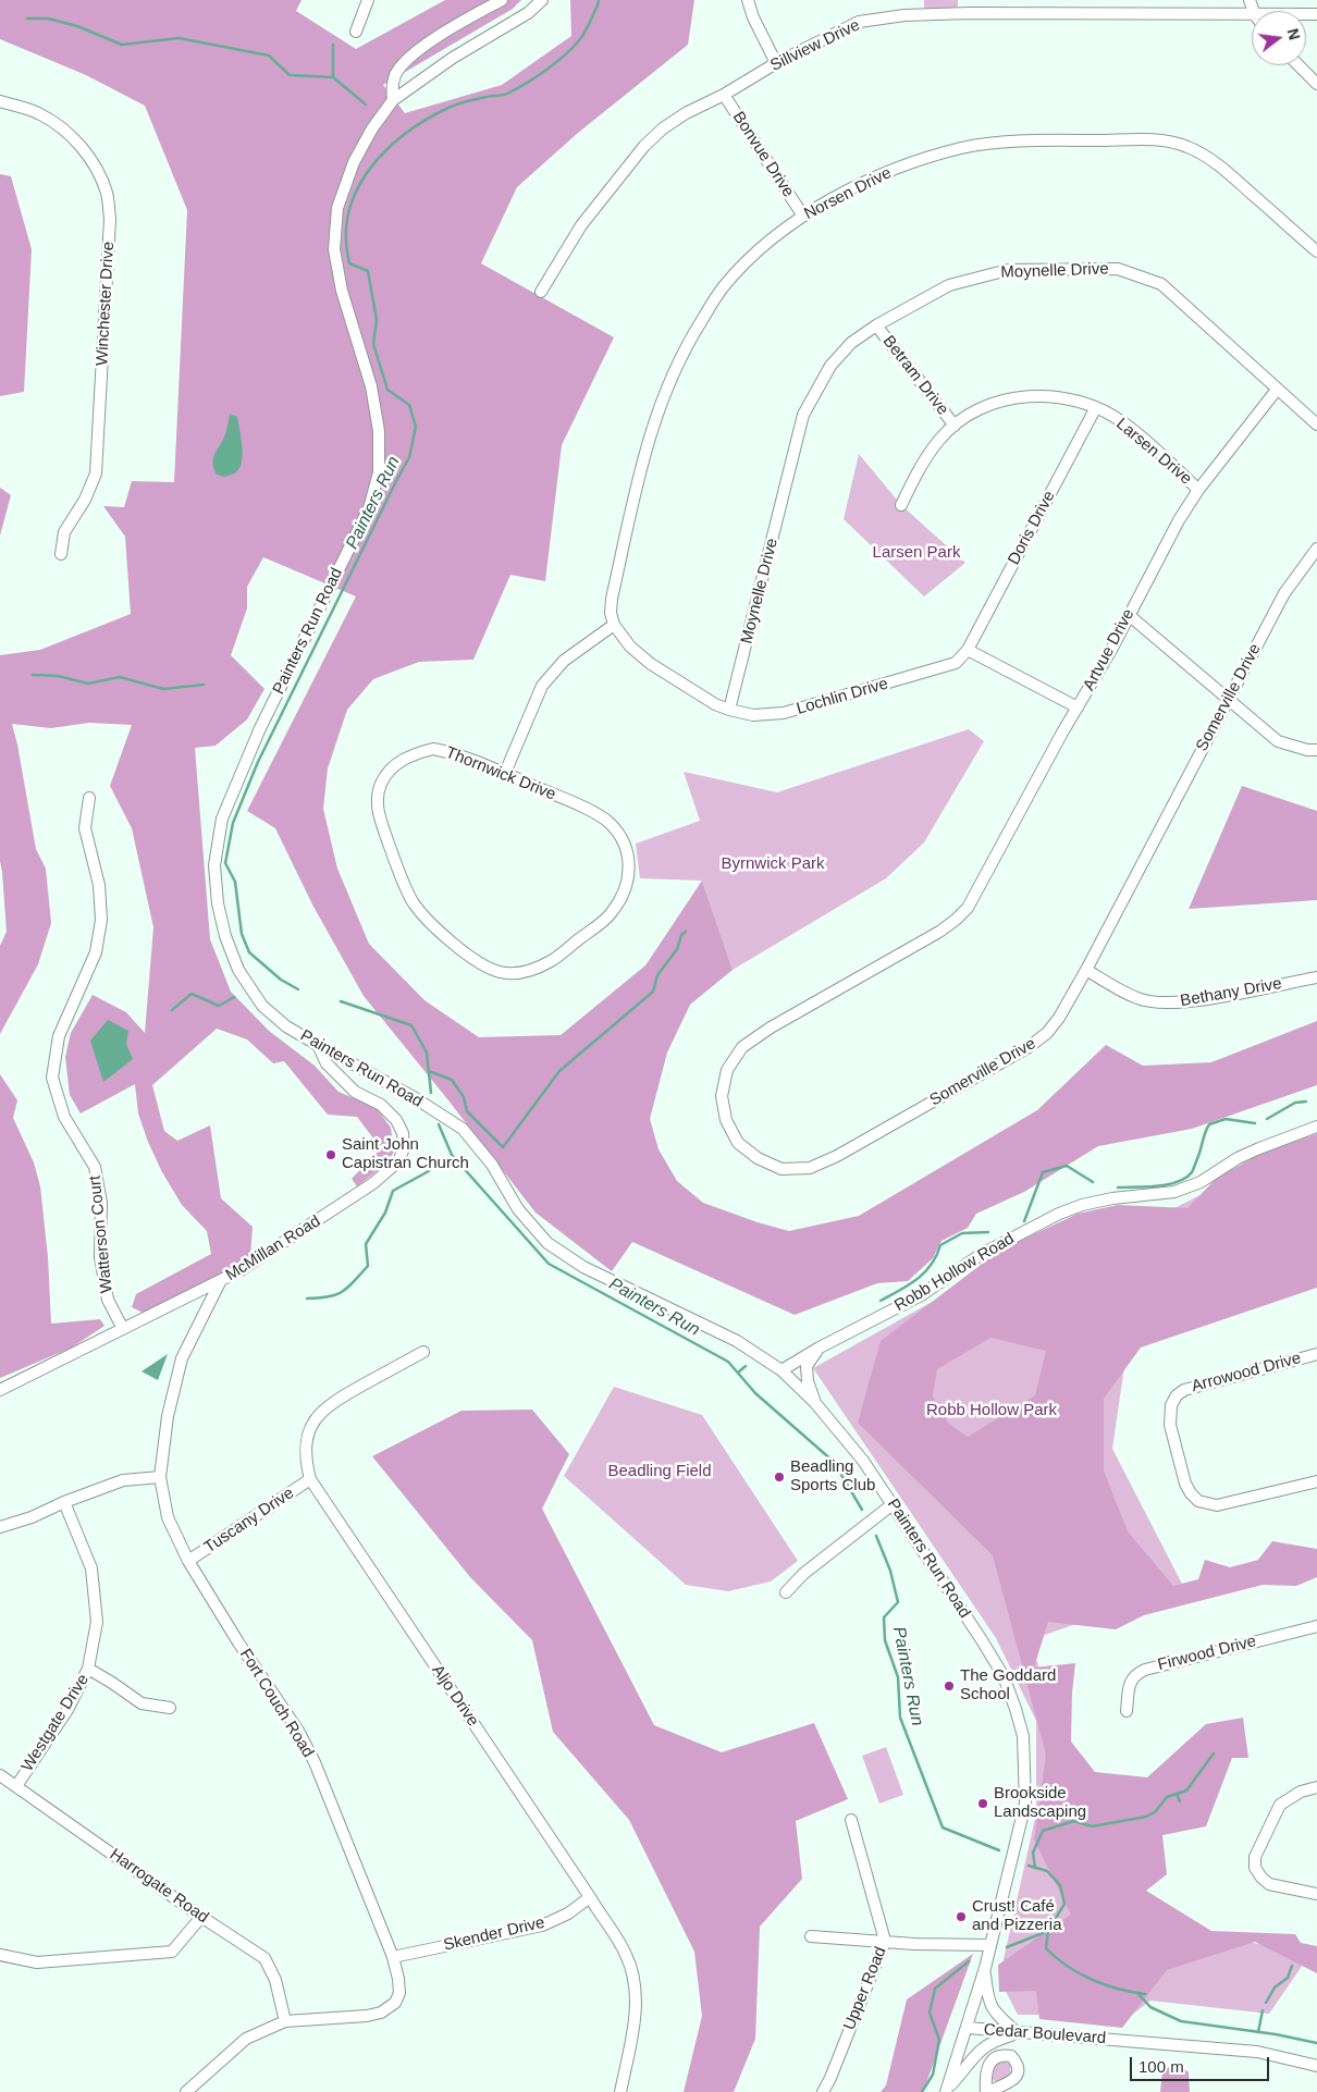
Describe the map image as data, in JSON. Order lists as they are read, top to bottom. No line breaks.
{"streets":{"street":["Sillview Drive","Bonvue Drive","Norsen Drive","Moynelle Drive","Winchester Drive","Betram Drive","Larsen Drive","Doris Drive","Painters Run Road","Artvue Drive","Lochlin Drive","Somerville Drive","Thornwick Drive","Bethany Drive","Watterson Court","McMillan Road","Robb Hollow Road","Arrowood Drive","Tuscany Drive","Firwood Drive","Aljo Drive","Fort Couch Road","Westgate Drive","Harrogate Road","Skender Drive","Upper Road","Cedar Boulevard"]},"crossings":[["Sillview Drive","Bonvue Drive"],["Bonvue Drive","Norsen Drive"],["Norsen Drive","Lochlin Drive"],["Moynelle Drive","Betram Drive"],["Moynelle Drive","Artvue Drive"],["Moynelle Drive","Lochlin Drive"],["Betram Drive","Larsen Drive"],["Larsen Drive","Doris Drive"],["Larsen Drive","Artvue Drive"],["Doris Drive","Lochlin Drive"],["Painters Run Road","McMillan Road"],["Painters Run Road","Robb Hollow Road"],["Painters Run Road","Cedar Boulevard"],["Artvue Drive","Somerville Drive"],["Somerville Drive","Bethany Drive"],["Watterson Court","McMillan Road"],["McMillan Road","Fort Couch Road"],["Tuscany Drive","Aljo Drive"],["Tuscany Drive","Fort Couch Road"],["Aljo Drive","Skender Drive"],["Fort Couch Road","Harrogate Road"],["Fort Couch Road","Skender Drive"],["Westgate Drive","Harrogate Road"]],"water":["Painters Run"],"parks":["Larsen Park","Byrnwick Park","Robb Hollow Park","Beadling Field"],"places":["Saint John Capistran Church","Beadling Sports Club","The Goddard School","Brookside Landscaping","Crust! Café and Pizzeria"],"scale_bar":"100 m","north":"right"}
